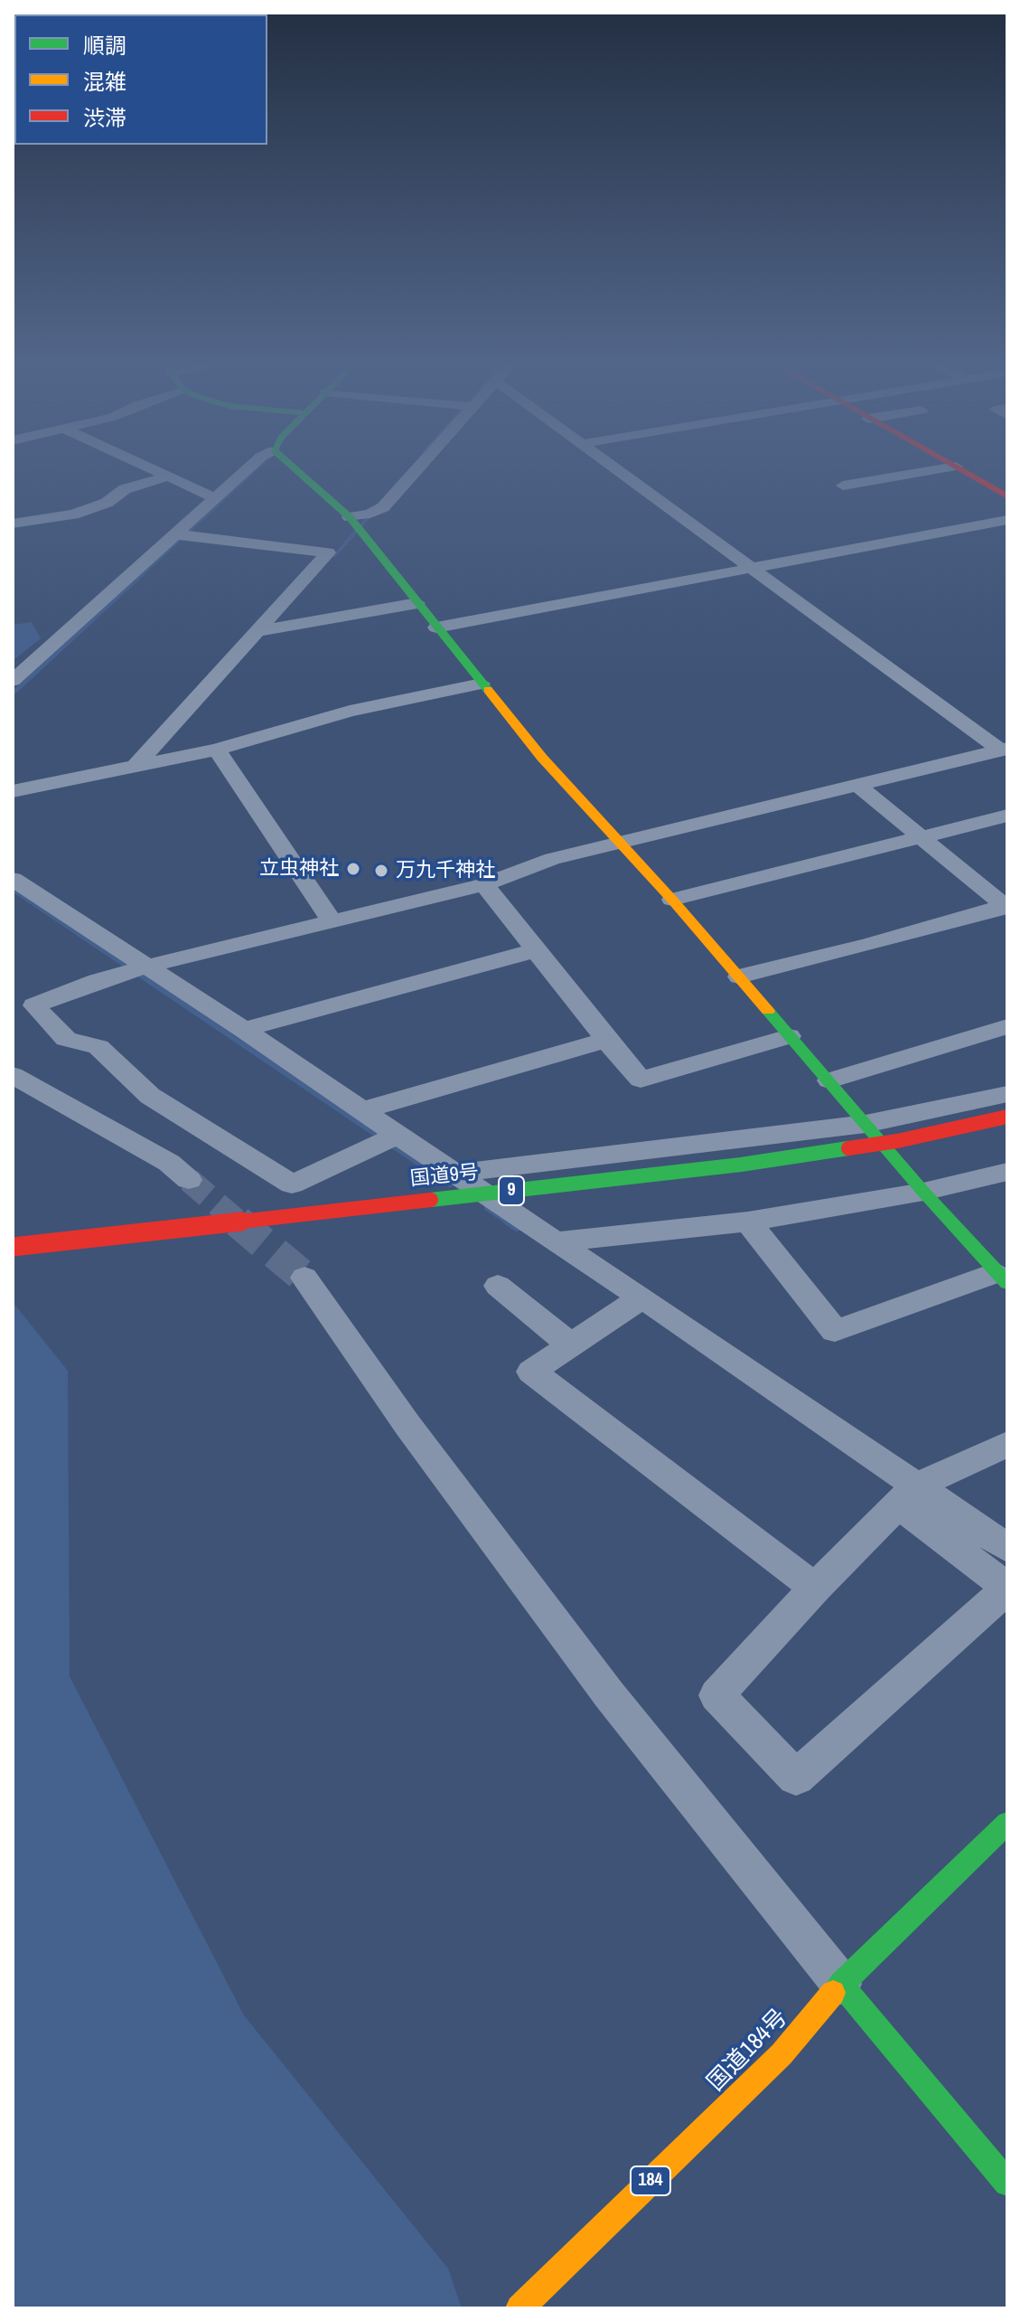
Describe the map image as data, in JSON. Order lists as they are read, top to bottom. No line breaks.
{"streets":{"main road":["国道9号","9","国道184号","184"]},"places":["立虫神社","万九千神社"],"legend":["順調","混雑","渋滞"]}
